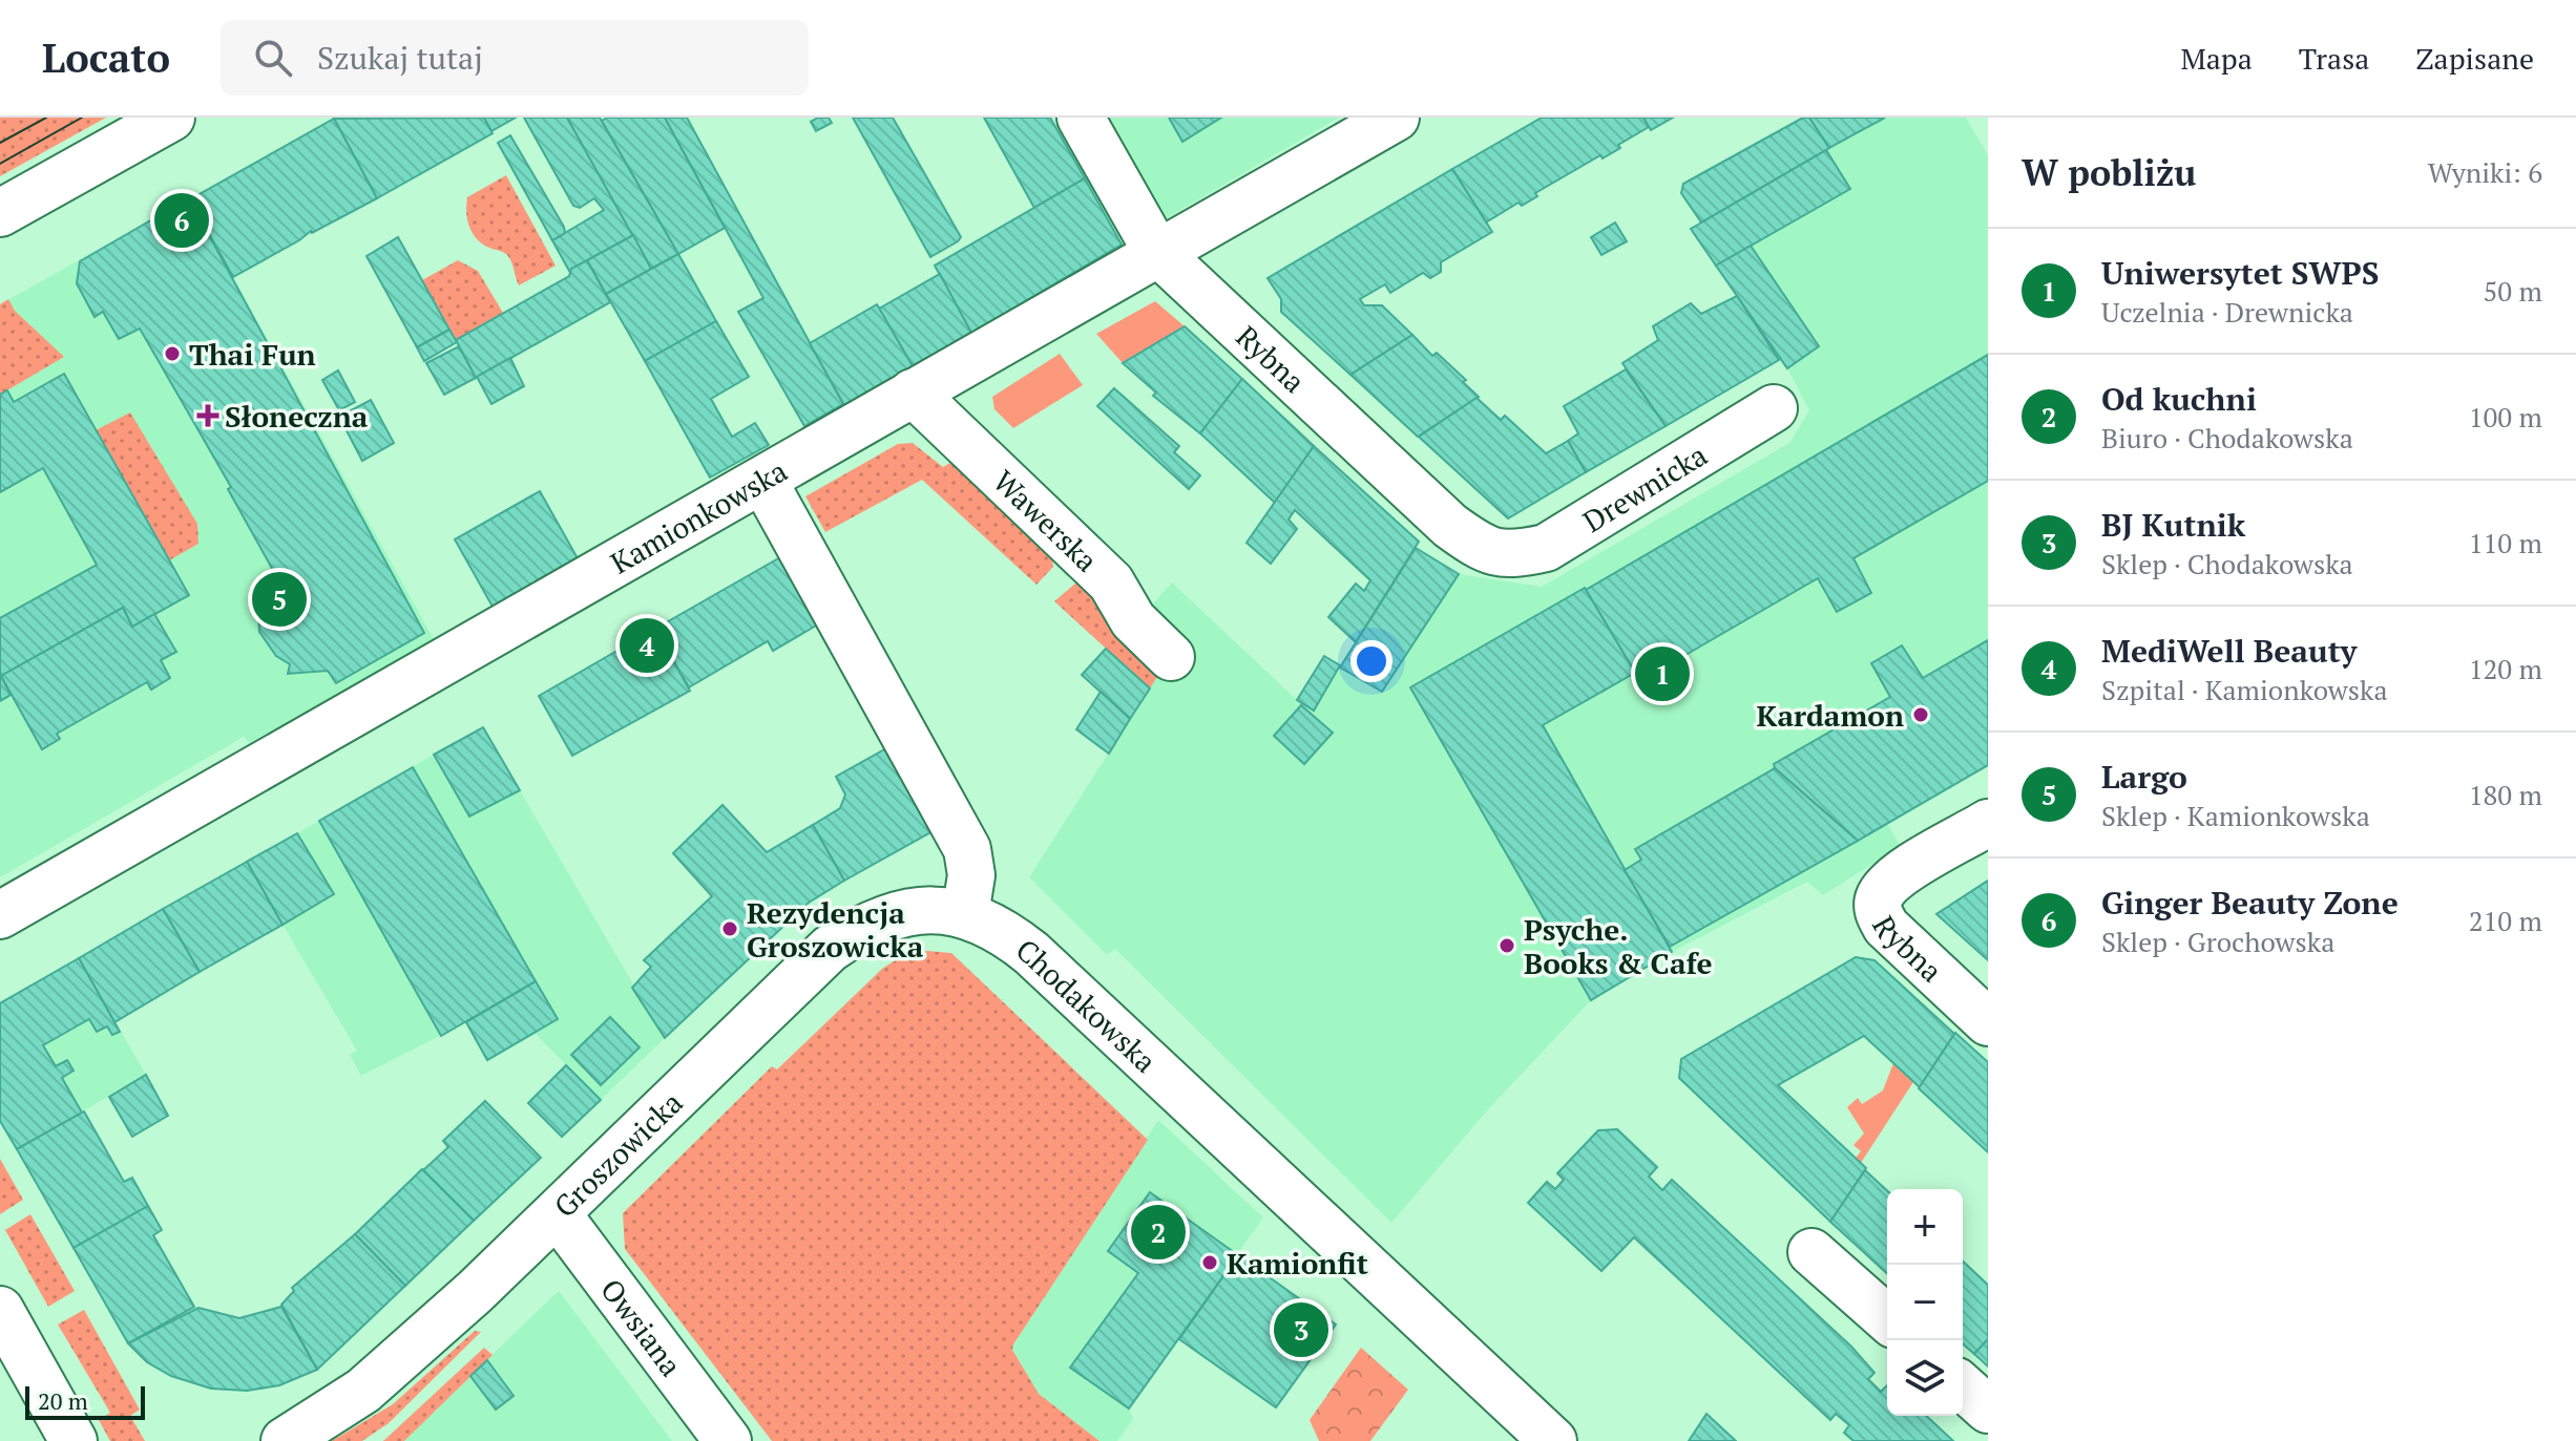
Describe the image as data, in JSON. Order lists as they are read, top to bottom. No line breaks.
{"streets":{"street":["Rybna","Drewnicka","Kamionkowska","Wawerska","Chodakowska","Groszowicka","Owsiana"]},"crossings":[["Rybna","Drewnicka"],["Rybna","Kamionkowska"],["Kamionkowska","Wawerska"],["Chodakowska","Groszowicka"],["Groszowicka","Owsiana"]],"places":{"other":["Thai Fun","Kardamon","Rezydencja Groszowicka","Psyche. Books & Cafe","Kamionfit"],"health":["Słoneczna"]},"scale_bar":"20 m","page":{"header":"Locato","search":"Szukaj tutaj","nav":["Mapa","Trasa","Zapisane"],"heading":["W pobliżu","Wyniki: 6"],"pins":["6","5","4","1","2","3"],"list":[{"mark":"1","name":"Uniwersytet SWPS","note":"Uczelnia · Drewnicka","value":"50 m"},{"mark":"2","name":"Od kuchni","note":"Biuro · Chodakowska","value":"100 m"},{"mark":"3","name":"BJ Kutnik","note":"Sklep · Chodakowska","value":"110 m"},{"mark":"4","name":"MediWell Beauty","note":"Szpital · Kamionkowska","value":"120 m"},{"mark":"5","name":"Largo","note":"Sklep · Kamionkowska","value":"180 m"},{"mark":"6","name":"Ginger Beauty Zone","note":"Sklep · Grochowska","value":"210 m"}],"map_buttons":["+","−"],"scale":"20 m"}}
